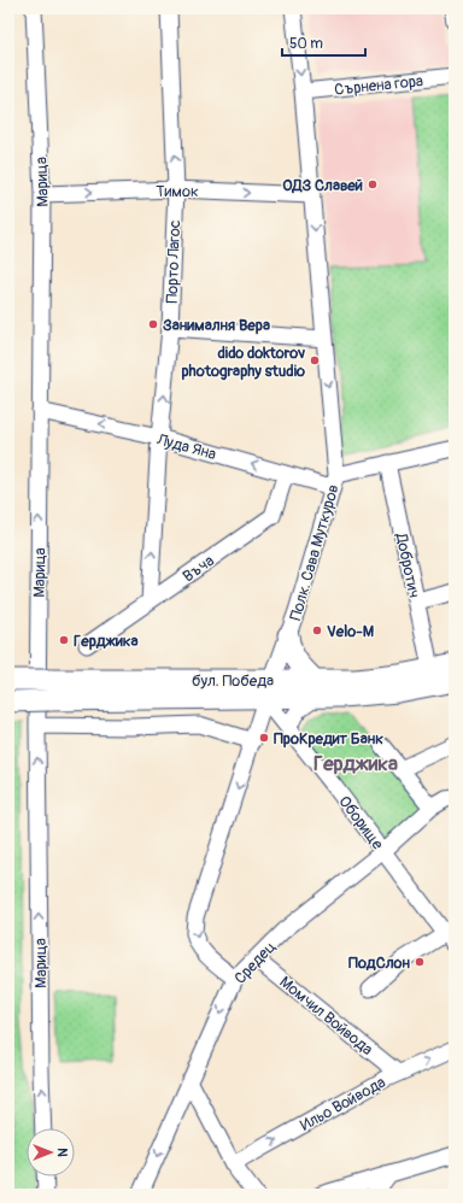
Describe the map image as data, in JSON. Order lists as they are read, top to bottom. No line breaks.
{"streets":{"main road":["бул. Победа"],"street":["Сърнена гора","Марица","Тимок","Порто Лагос","Луда Яна","Полк. Сава Муткуров","Добротич","Въча","Оборище","Средец","Момчил Войвода","Ильо Войвода"]},"crossings":[["Сърнена гора","Полк. Сава Муткуров"],["Марица","Тимок"],["Марица","Луда Яна"],["Тимок","Порто Лагос"],["Тимок","Полк. Сава Муткуров"],["Порто Лагос","Луда Яна"],["Порто Лагос","Въча"],["Луда Яна","Полк. Сава Муткуров"],["Луда Яна","Въча"],["Полк. Сава Муткуров","бул. Победа"],["Полк. Сава Муткуров","Оборище"],["Полк. Сава Муткуров","Средец"],["Добротич","бул. Победа"],["бул. Победа","Оборище"],["Оборище","Средец"],["Средец","Момчил Войвода"],["Момчил Войвода","Ильо Войвода"]],"one_way":["Марица","Порто Лагос","Полк. Сава Муткуров","Средец"],"districts":["Герджика"],"places":["ОДЗ Славей","Занималня Вера","dido doktorov photography studio","Velo-M","Герджика","ПроКредит Банк","ПодСлон"],"scale_bar":"50 m","north":"right"}
